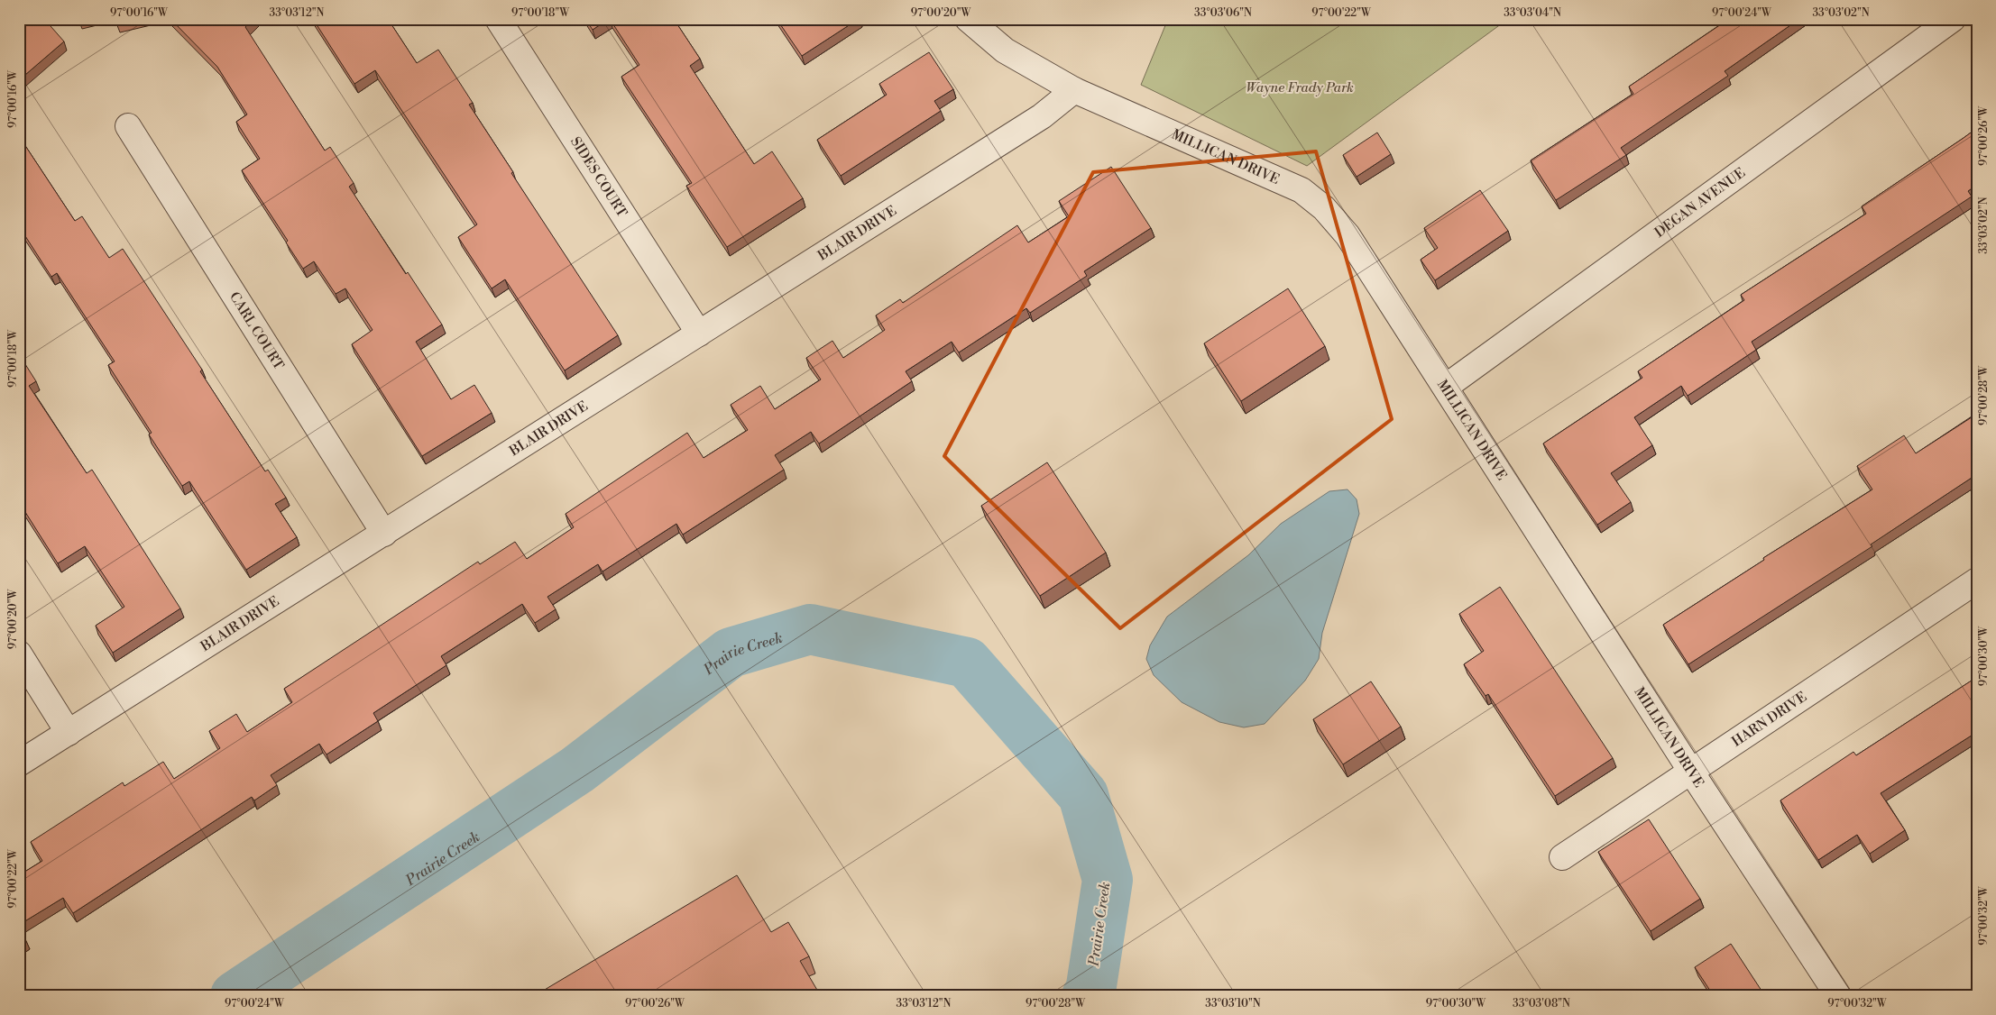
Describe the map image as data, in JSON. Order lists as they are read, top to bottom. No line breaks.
{"streets":{"street":["MILLICAN DRIVE","SIDES COURT","DEGAN AVENUE","BLAIR DRIVE","CARL COURT","HARN DRIVE"]},"crossings":[["MILLICAN DRIVE","DEGAN AVENUE"],["MILLICAN DRIVE","BLAIR DRIVE"],["MILLICAN DRIVE","HARN DRIVE"],["SIDES COURT","BLAIR DRIVE"],["BLAIR DRIVE","CARL COURT"]],"water":["Prairie Creek"],"parks":["Wayne Frady Park"],"coordinates":["97°00'16\"W","33°03'12\"N","97°00'18\"W","97°00'20\"W","33°03'06\"N","97°00'22\"W","33°03'04\"N","97°00'24\"W","33°03'02\"N","97°00'26\"W","97°00'28\"W","97°00'30\"W","97°00'32\"W","33°03'10\"N","33°03'08\"N"]}
